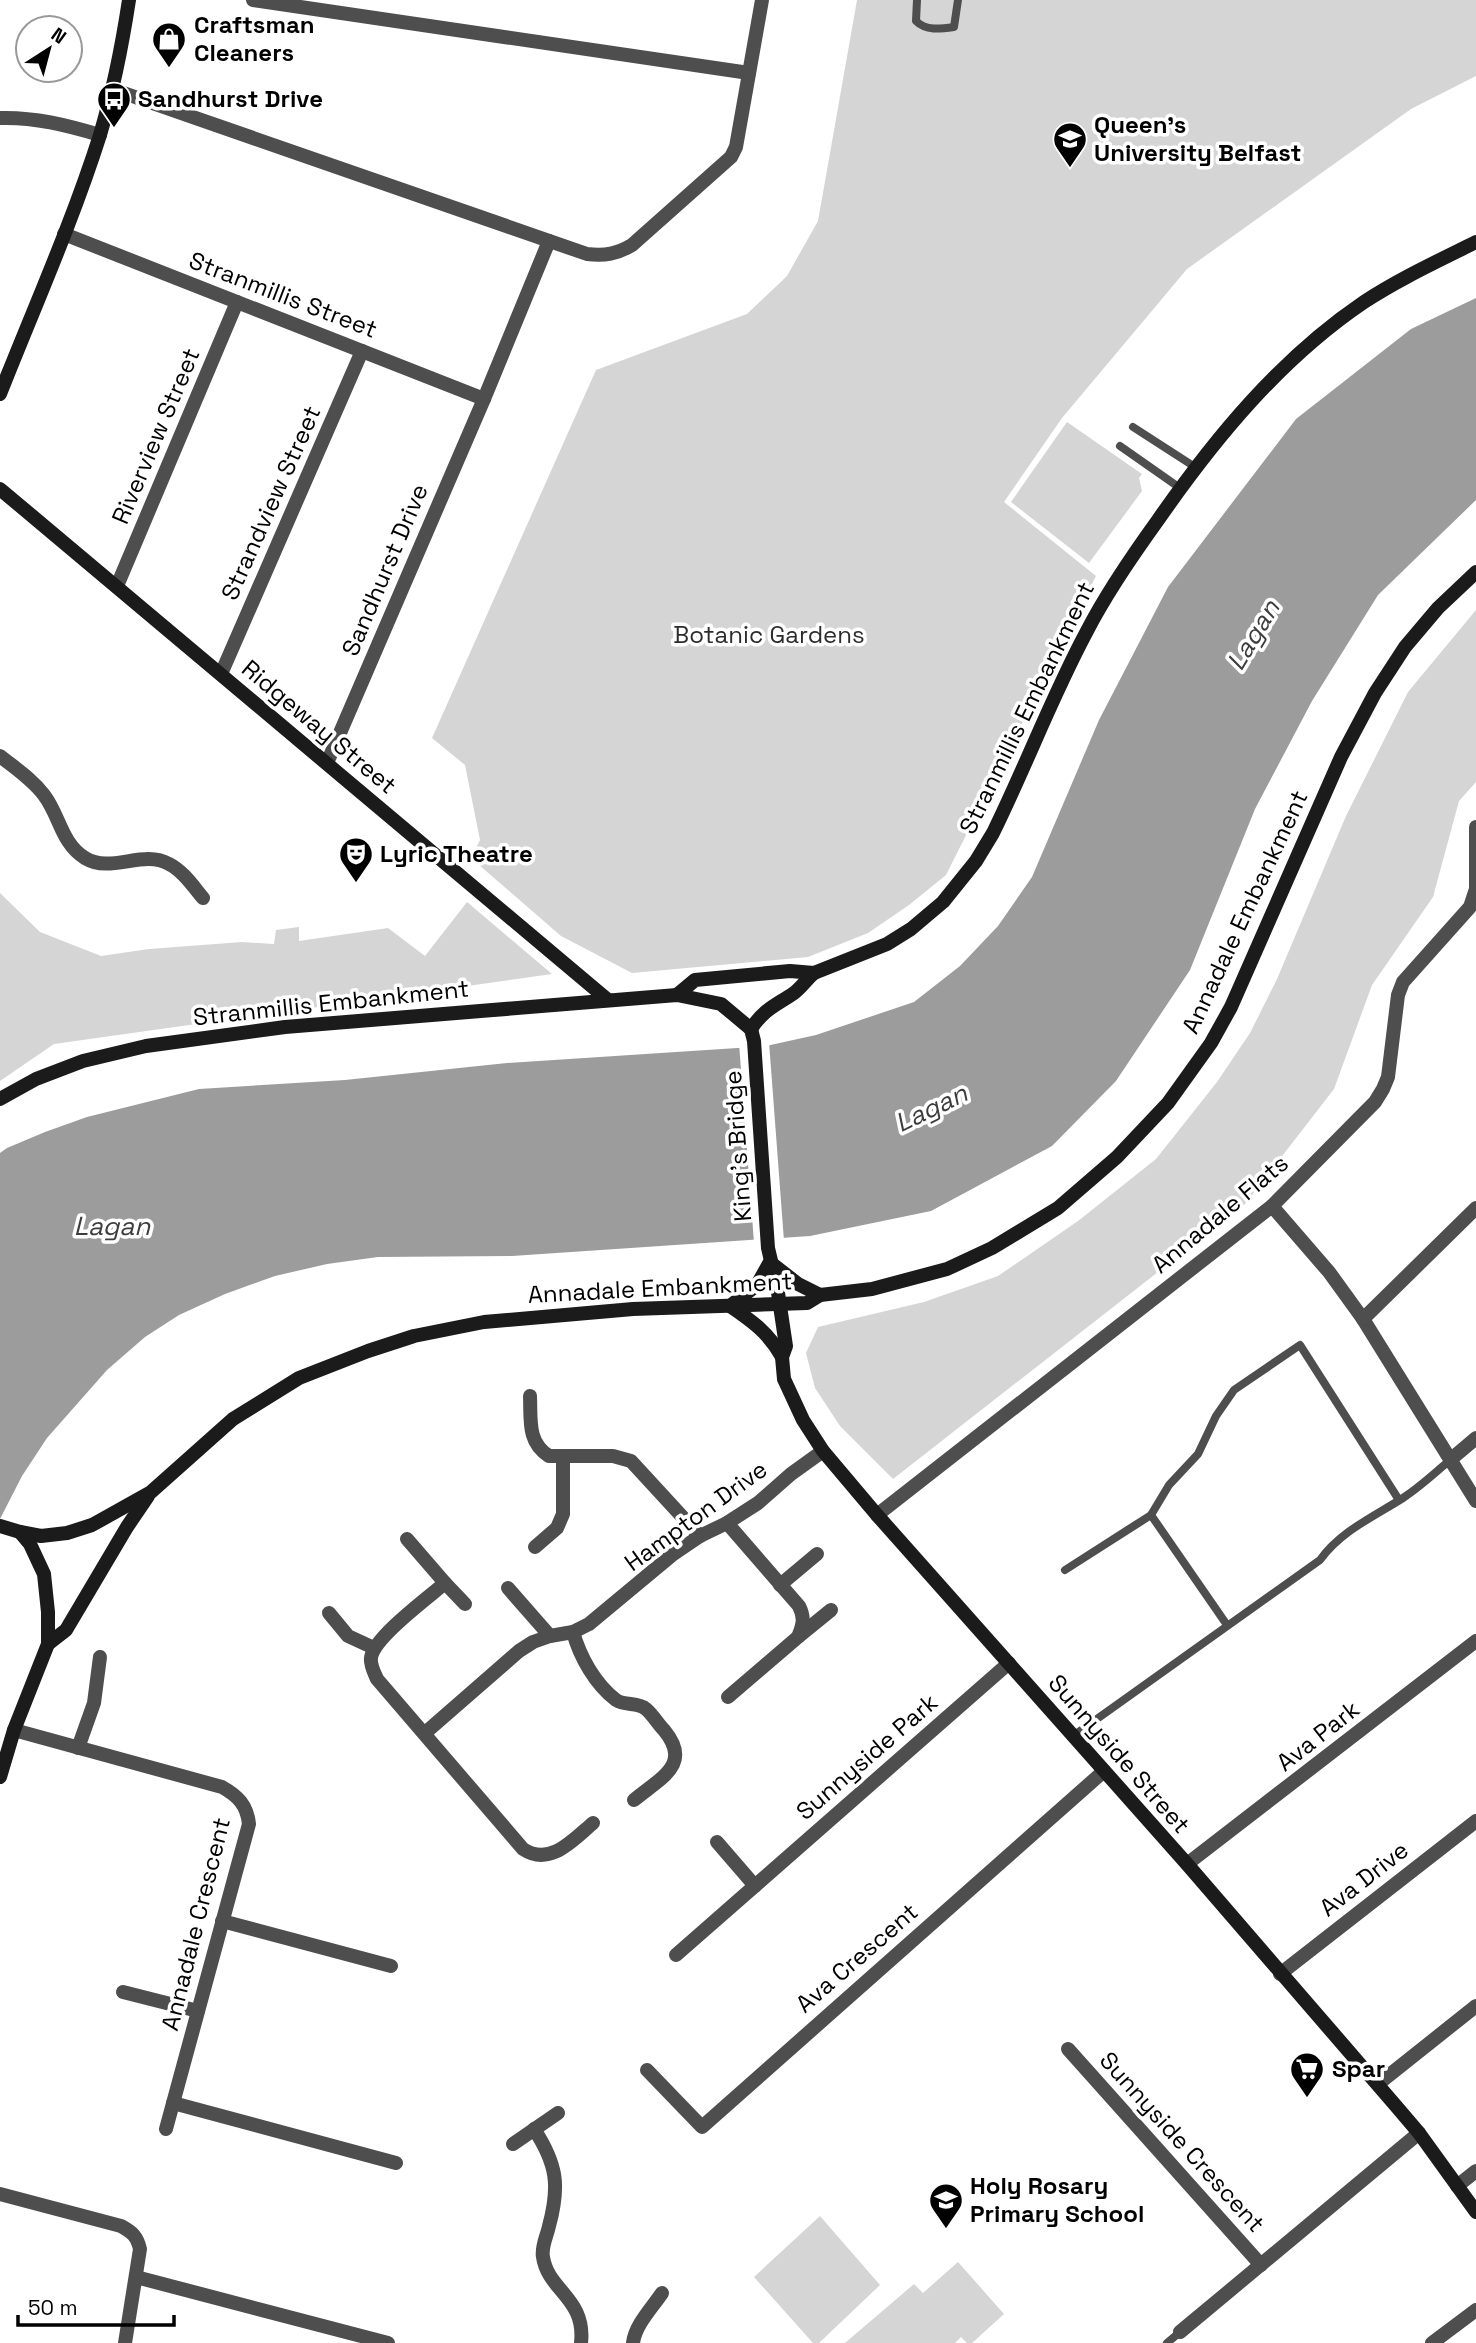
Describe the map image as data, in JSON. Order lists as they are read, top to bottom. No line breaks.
{"streets":{"street":["Stranmillis Street","Riverview Street","Strandview Street","Sandhurst Drive","Stranmillis Embankment","Ridgeway Street","Annadale Embankment","King's Bridge","Annadale Flats","Hampton Drive","Ava Park","Sunnyside Street","Sunnyside Park","Ava Drive","Annadale Crescent","Ava Crescent","Sunnyside Crescent"]},"crossings":[["Stranmillis Street","Riverview Street"],["Stranmillis Street","Strandview Street"],["Stranmillis Street","Sandhurst Drive"],["Riverview Street","Ridgeway Street"],["Strandview Street","Ridgeway Street"],["Sandhurst Drive","Ridgeway Street"],["Stranmillis Embankment","Ridgeway Street"],["Stranmillis Embankment","King's Bridge"],["Annadale Embankment","King's Bridge"],["Annadale Embankment","Sunnyside Street"],["Annadale Embankment","Annadale Crescent"],["King's Bridge","Sunnyside Street"],["Annadale Flats","Sunnyside Street"],["Hampton Drive","Sunnyside Street"],["Ava Park","Sunnyside Street"],["Sunnyside Street","Sunnyside Park"],["Sunnyside Street","Ava Drive"],["Sunnyside Street","Ava Crescent"],["Sunnyside Street","Sunnyside Crescent"]],"water":["Lagan"],"parks":["Botanic Gardens"],"places":{"shop":["Craftsman Cleaners"],"bus stop":["Sandhurst Drive"],"school or university":["Queen's University Belfast","Holy Rosary Primary School"],"theatre":["Lyric Theatre"],"supermarket":["Spar"]},"scale_bar":"50 m","north":"top right"}
